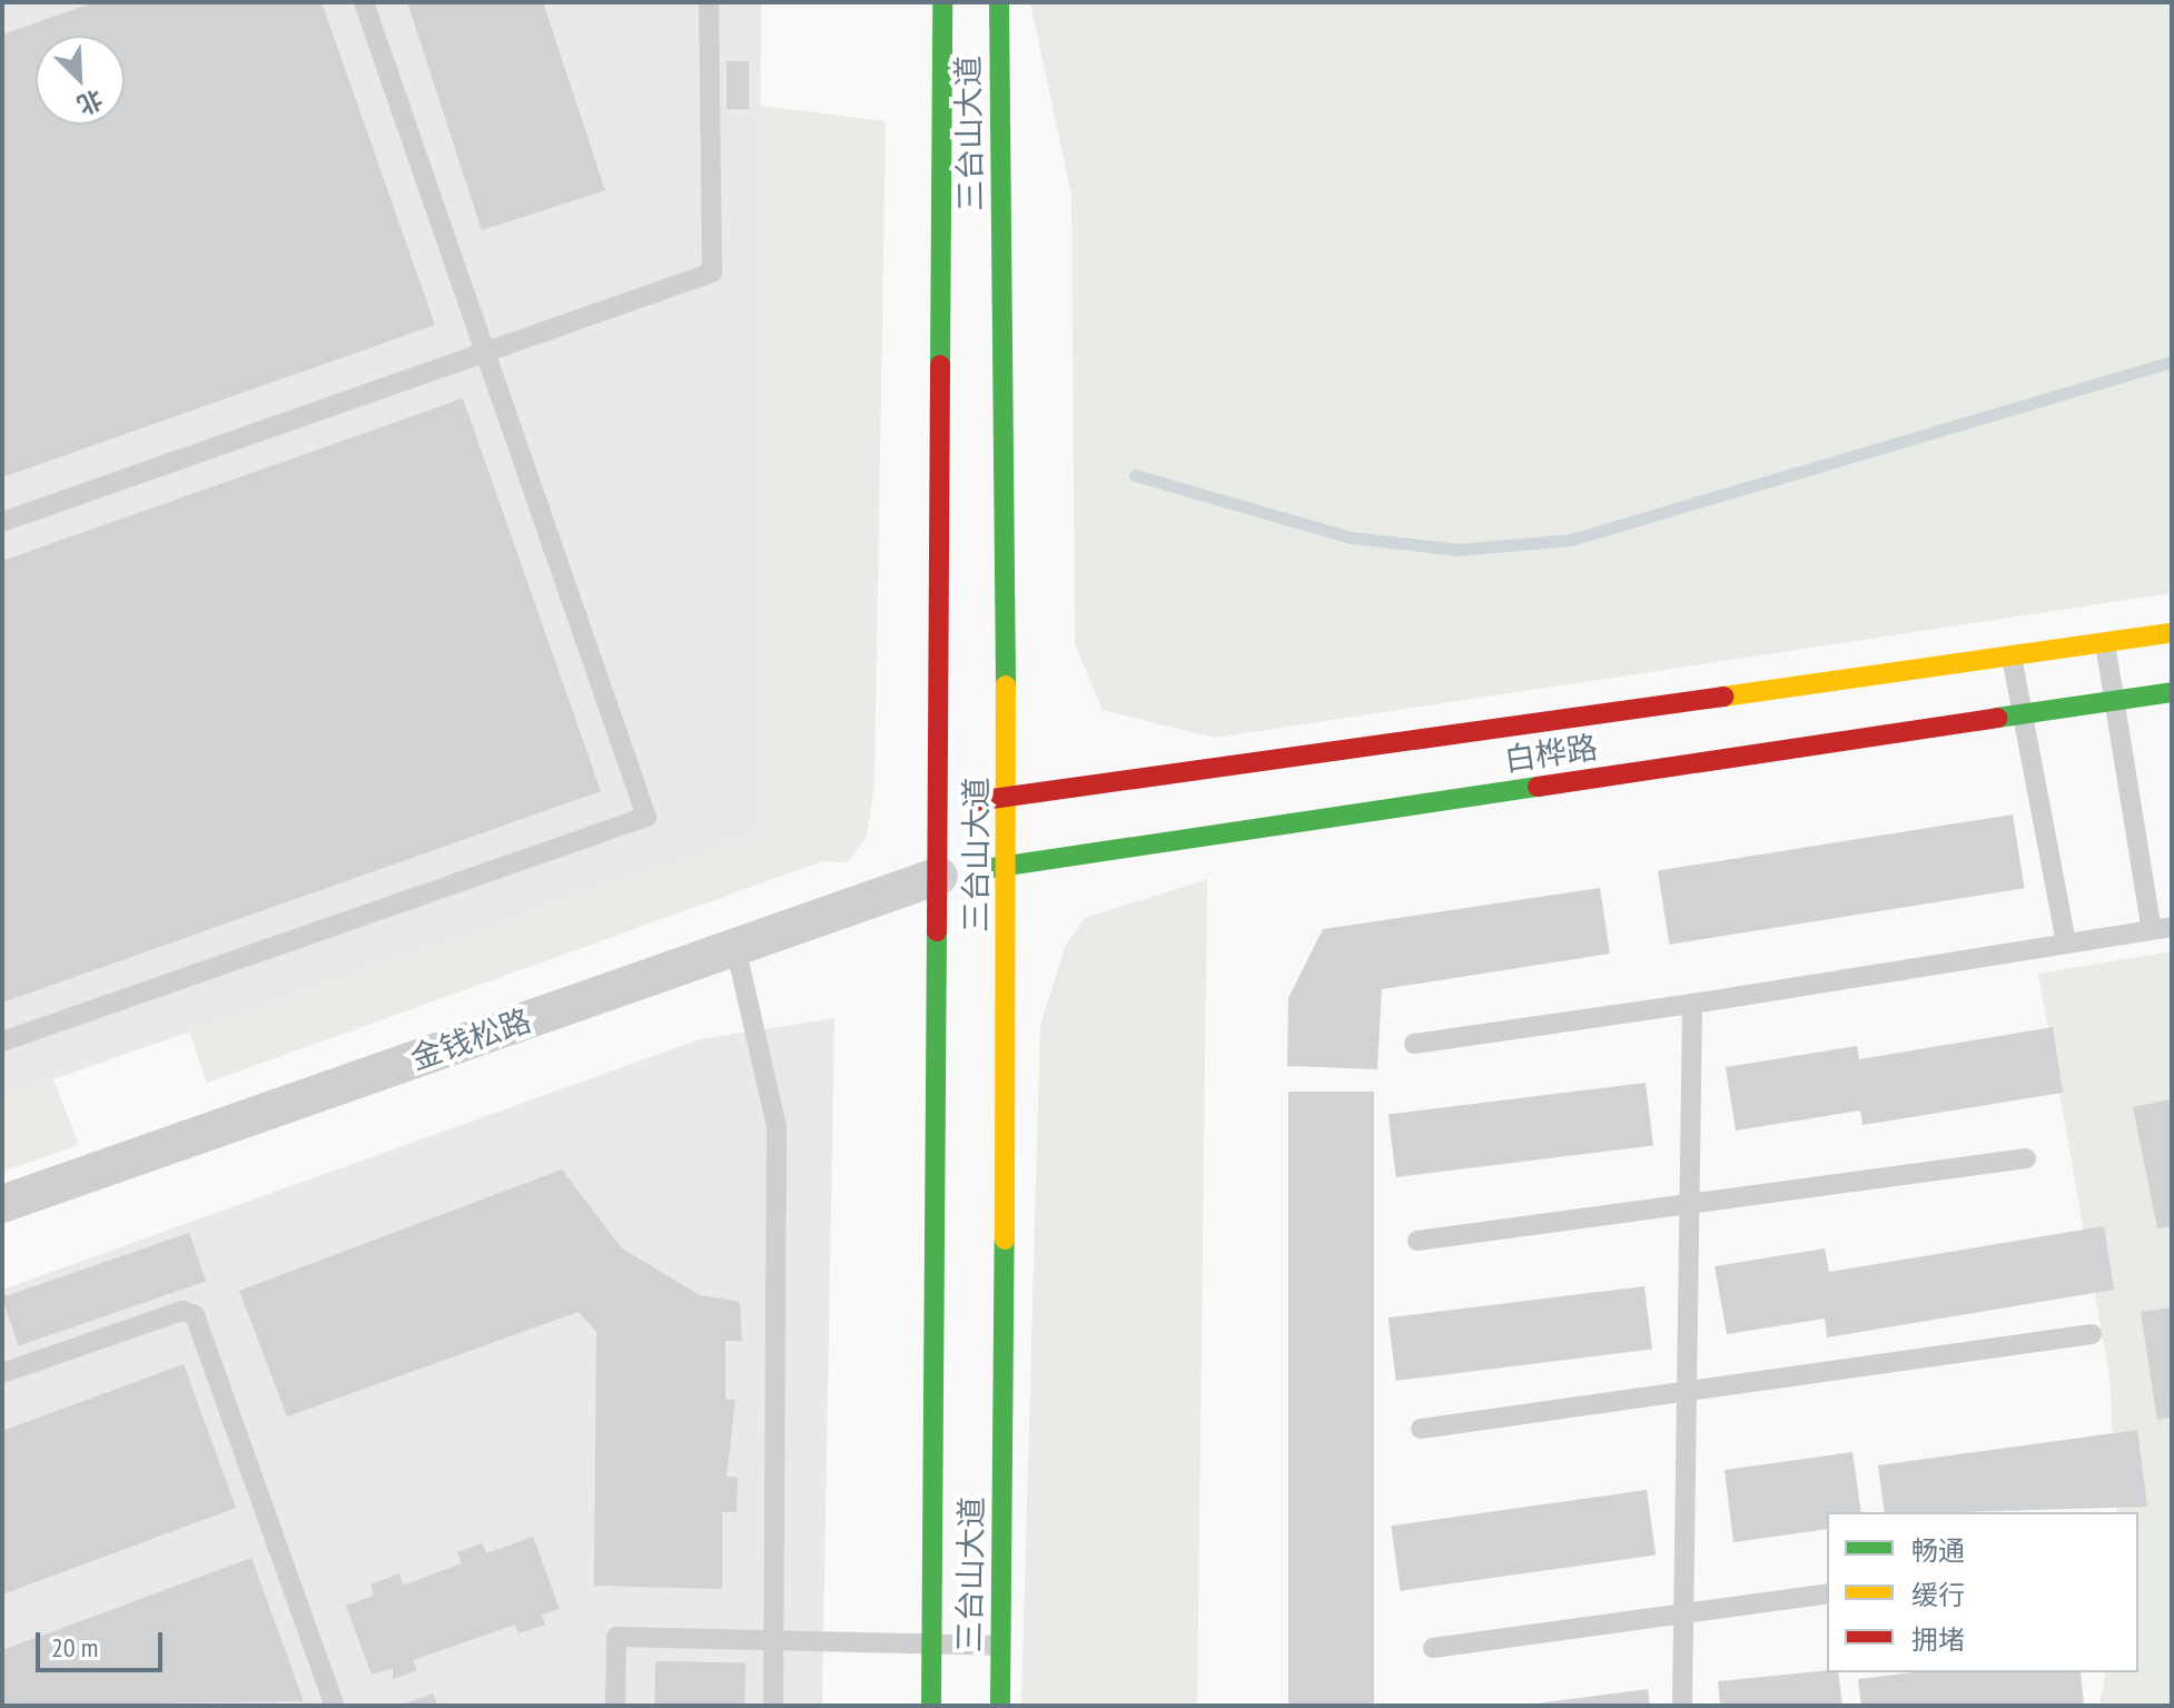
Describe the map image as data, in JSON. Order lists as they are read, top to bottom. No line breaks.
{"streets":{"main road":["三台山大道","白桦路"],"street":["金钱松路"]},"crossings":[["三台山大道","白桦路"],["三台山大道","金钱松路"],["白桦路","金钱松路"]],"legend":["畅通","缓行","拥堵"],"scale_bar":"20 m","north":"bottom right"}
